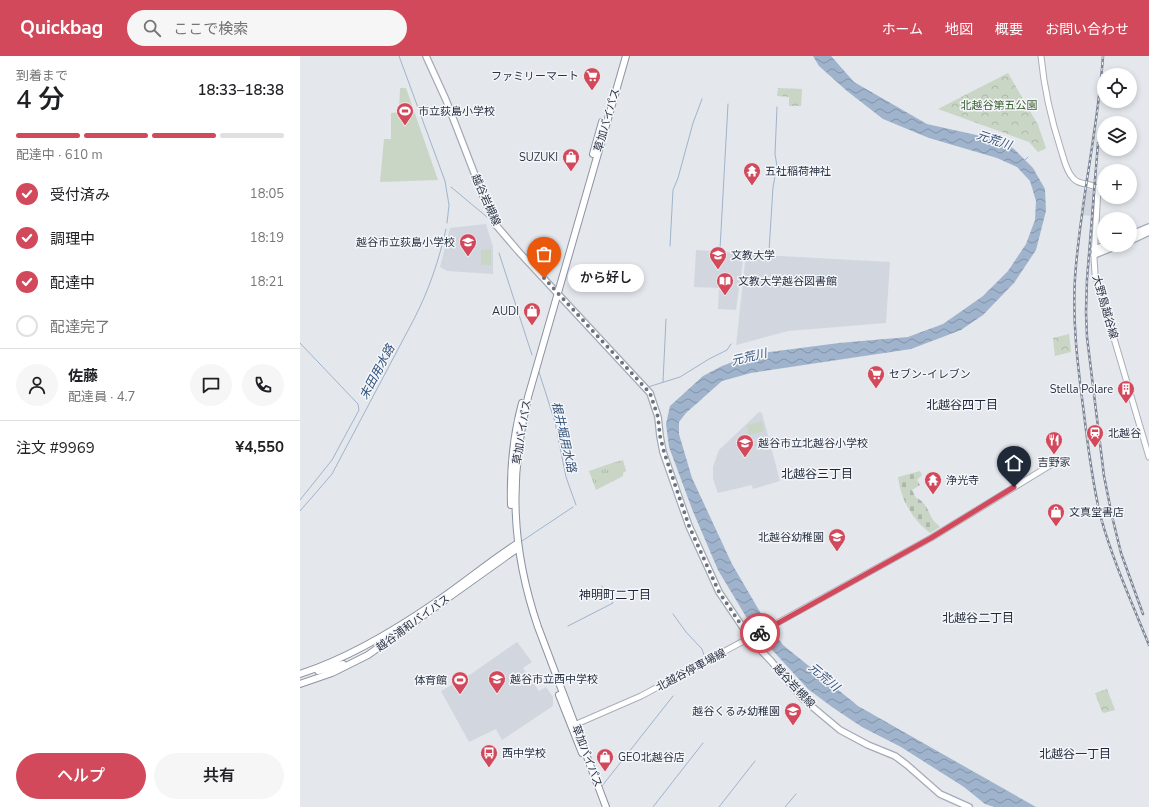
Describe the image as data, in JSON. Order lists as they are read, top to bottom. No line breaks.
{"streets":{"highway":["草加バイパス","越谷浦和バイパス"],"main road":["越谷岩槻線","大野島越谷線","北越谷停車場線"]},"crossings":[["草加バイパス","越谷岩槻線"],["草加バイパス","越谷浦和バイパス"],["草加バイパス","北越谷停車場線"],["越谷岩槻線","北越谷停車場線"]],"districts":["北越谷四丁目","北越谷三丁目","神明町二丁目","北越谷二丁目","北越谷一丁目"],"water":["元荒川","末田用水路","根井堀用水路"],"parks":["北越谷第五公園"],"places":{"supermarket":["ファミリーマート","セブン-イレブン"],"sports":["市立荻島小学校","体育館"],"shop":["SUZUKI","AUDI","文真堂書店","GEO北越谷店"],"temple":["五社稲荷神社","浄光寺"],"school or university":["越谷市立荻島小学校","文教大学","越谷市立北越谷小学校","北越谷幼稚園","越谷市立西中学校","越谷くるみ幼稚園"],"other":["から好し"],"library":["文教大学越谷図書館"],"building":["Stella Polare"],"station":["北越谷"],"restaurant":["吉野家"],"bus stop":["西中学校"]},"page":{"header":"Quickbag","search":"ここで検索","nav":["ホーム","地図","概要","お問い合わせ"],"heading":["4 分","到着まで","18:33–18:38"],"panel":["佐藤","配達員 · 4.7","注文 #9969","¥4,550"],"map_buttons":["+","−"],"bar":"配達中 · 610 m","list":[["受付済み","18:05"],["調理中","18:19"],["配達中","18:21"],"配達完了"],"bubble":"から好し","buttons":["ヘルプ","共有"]}}
